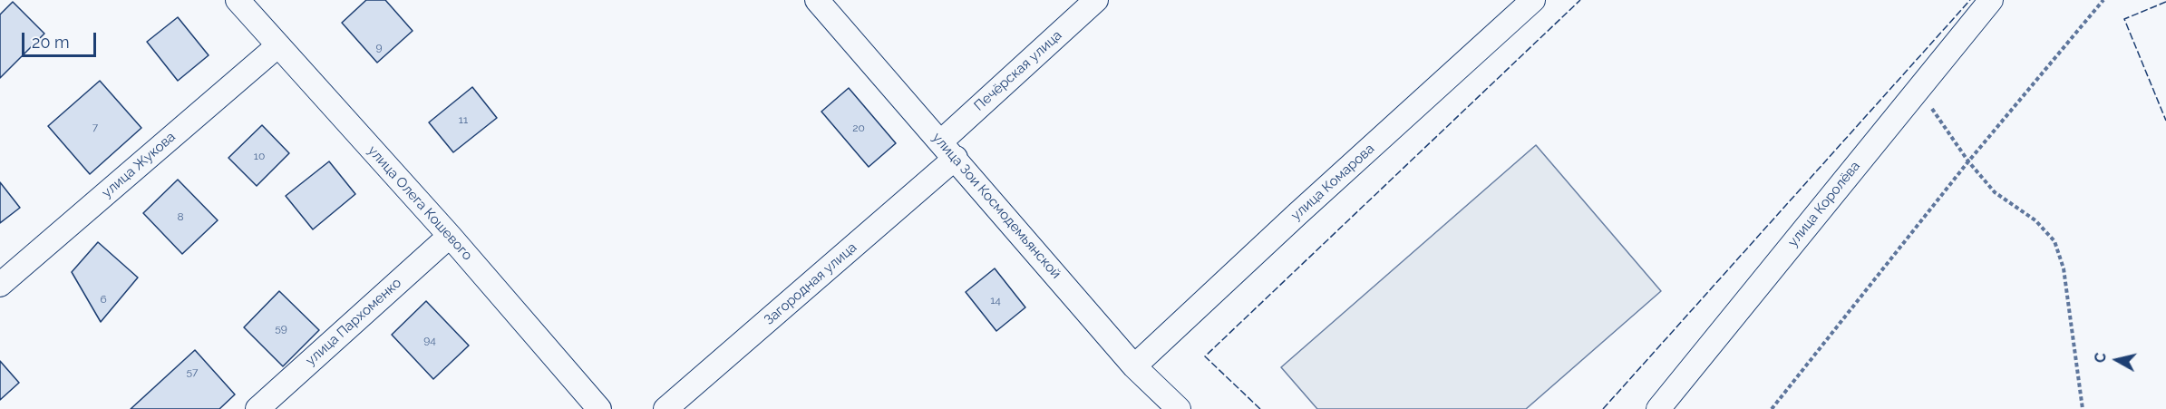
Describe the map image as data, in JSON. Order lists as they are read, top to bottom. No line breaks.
{"streets":{"street":["Печёрская улица","улица Жукова","улица Комарова","улица Олега Кошевого","улица Королёва","улица Зои Космодемьянской","Загородная улица","улица Пархоменко"]},"crossings":[["Печёрская улица","улица Зои Космодемьянской"],["Печёрская улица","Загородная улица"],["улица Жукова","улица Олега Кошевого"],["улица Комарова","улица Зои Космодемьянской"],["улица Олега Кошевого","улица Пархоменко"],["улица Зои Космодемьянской","Загородная улица"]],"house_numbers":["9","11","7","20","10","8","6","14","59","94","57"],"scale_bar":"20 m","north":"left"}
